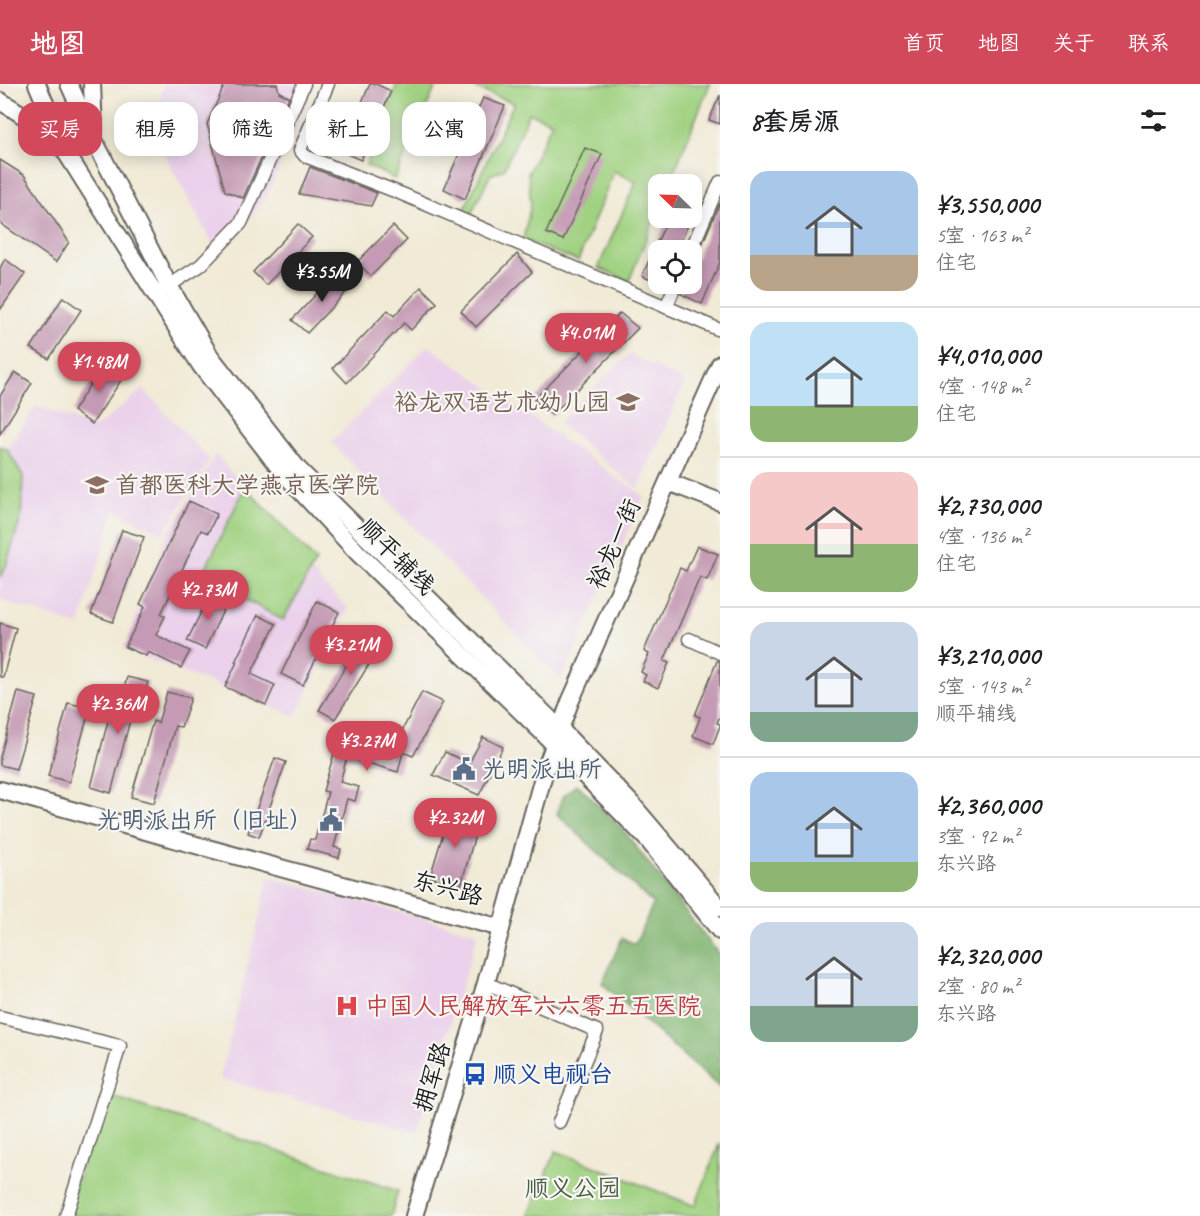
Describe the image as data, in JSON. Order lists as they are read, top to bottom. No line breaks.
{"streets":{"main road":["裕龙一街","顺平辅线","东兴路","拥军路"]},"crossings":[["裕龙一街","顺平辅线"],["裕龙一街","拥军路"],["顺平辅线","拥军路"],["东兴路","拥军路"]],"parks":["顺义公园"],"places":{"school or university":["裕龙双语艺术幼儿园","首都医科大学燕京医学院"],"public building":["光明派出所","光明派出所（旧址）"],"hospital":["中国人民解放军六六零五五医院"],"bus stop":["顺义电视台"]},"north":"top left","page":{"header":"地图","nav":["首页","地图","关于","联系"],"heading":"8套房源","chip":["买房","租房","筛选","新上","公寓"],"list":[{"name":"¥3,550,000","note":"5室 · 163 m² · 住宅"},{"name":"¥4,010,000","note":"4室 · 148 m² · 住宅"},{"name":"¥2,730,000","note":"4室 · 136 m² · 住宅"},{"name":"¥3,210,000","note":"5室 · 143 m² · 顺平辅线"},{"name":"¥2,360,000","note":"3室 · 92 m² · 东兴路"},{"name":"¥2,320,000","note":"2室 · 80 m² · 东兴路"}],"price":["¥3.55M","¥4.01M","¥1.48M","¥2.73M","¥3.21M","¥2.36M","¥3.27M","¥2.32M"]}}
